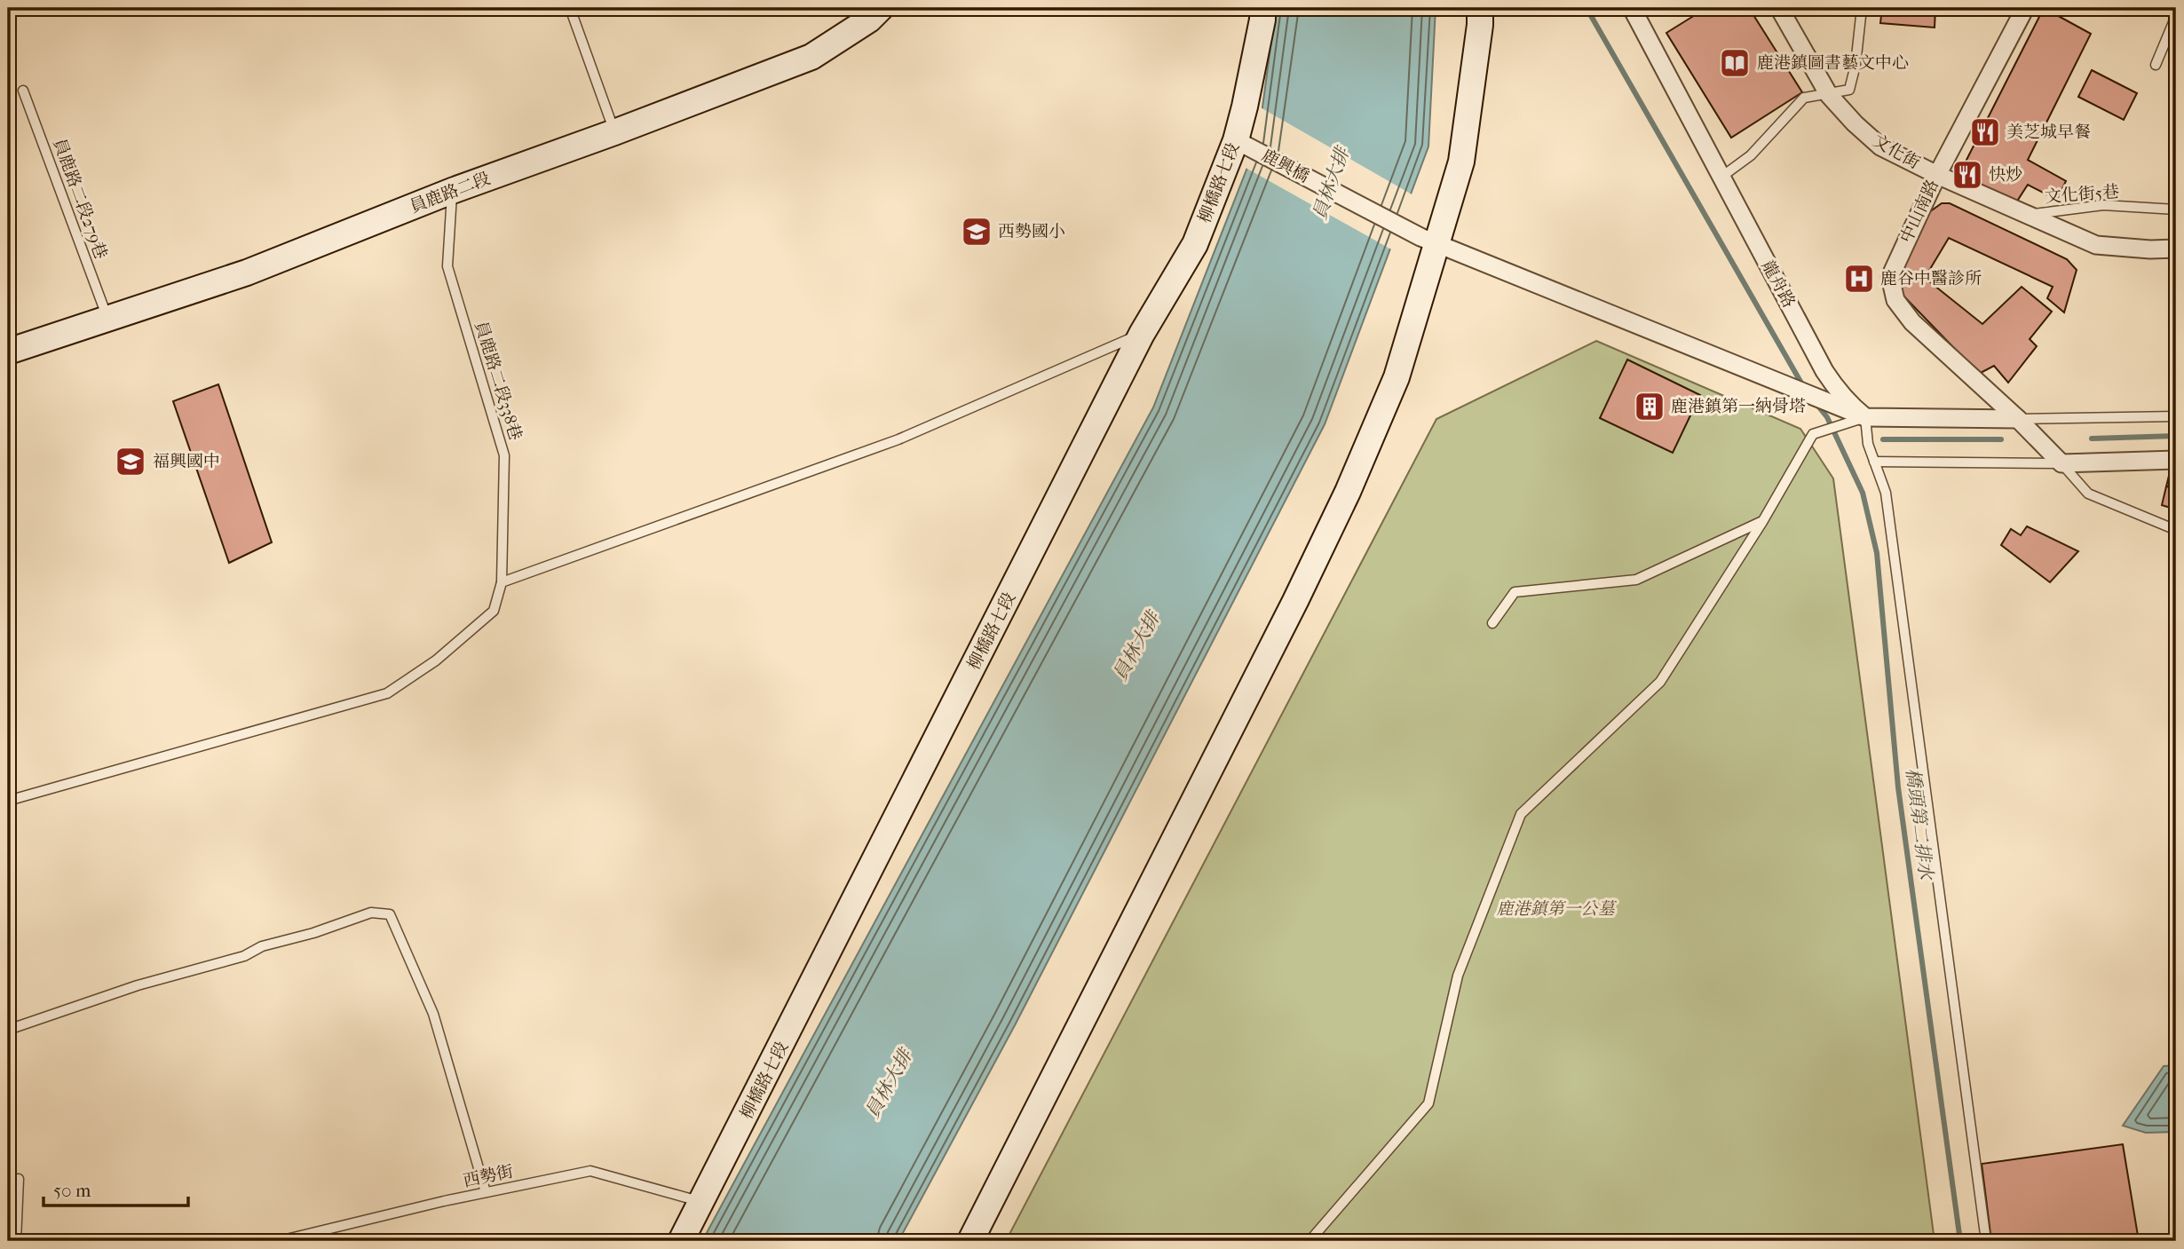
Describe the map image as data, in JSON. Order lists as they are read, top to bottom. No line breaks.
{"streets":{"main road":["柳橋路七段","員鹿路二段"],"street":["文化街","鹿興橋","中山南路","龍舟路"],"lane":["文化街5巷","員鹿路二段279巷","員鹿路二段338巷","西勢街"]},"crossings":[["文化街","文化街5巷"],["文化街","中山南路"],["鹿興橋","柳橋路七段"],["鹿興橋","龍舟路"],["柳橋路七段","西勢街"],["員鹿路二段","員鹿路二段279巷"],["員鹿路二段","員鹿路二段338巷"]],"water":["員林大排","橋頭第二排水"],"parks":["鹿港鎮第一公墓"],"places":{"library":["鹿港鎮圖書藝文中心"],"restaurant":["美芝城早餐","快炒"],"school or university":["西勢國小","福興國中"],"hospital":["鹿谷中醫診所"],"building":["鹿港鎮第一納骨塔"]},"scale_bar":"50 m"}
